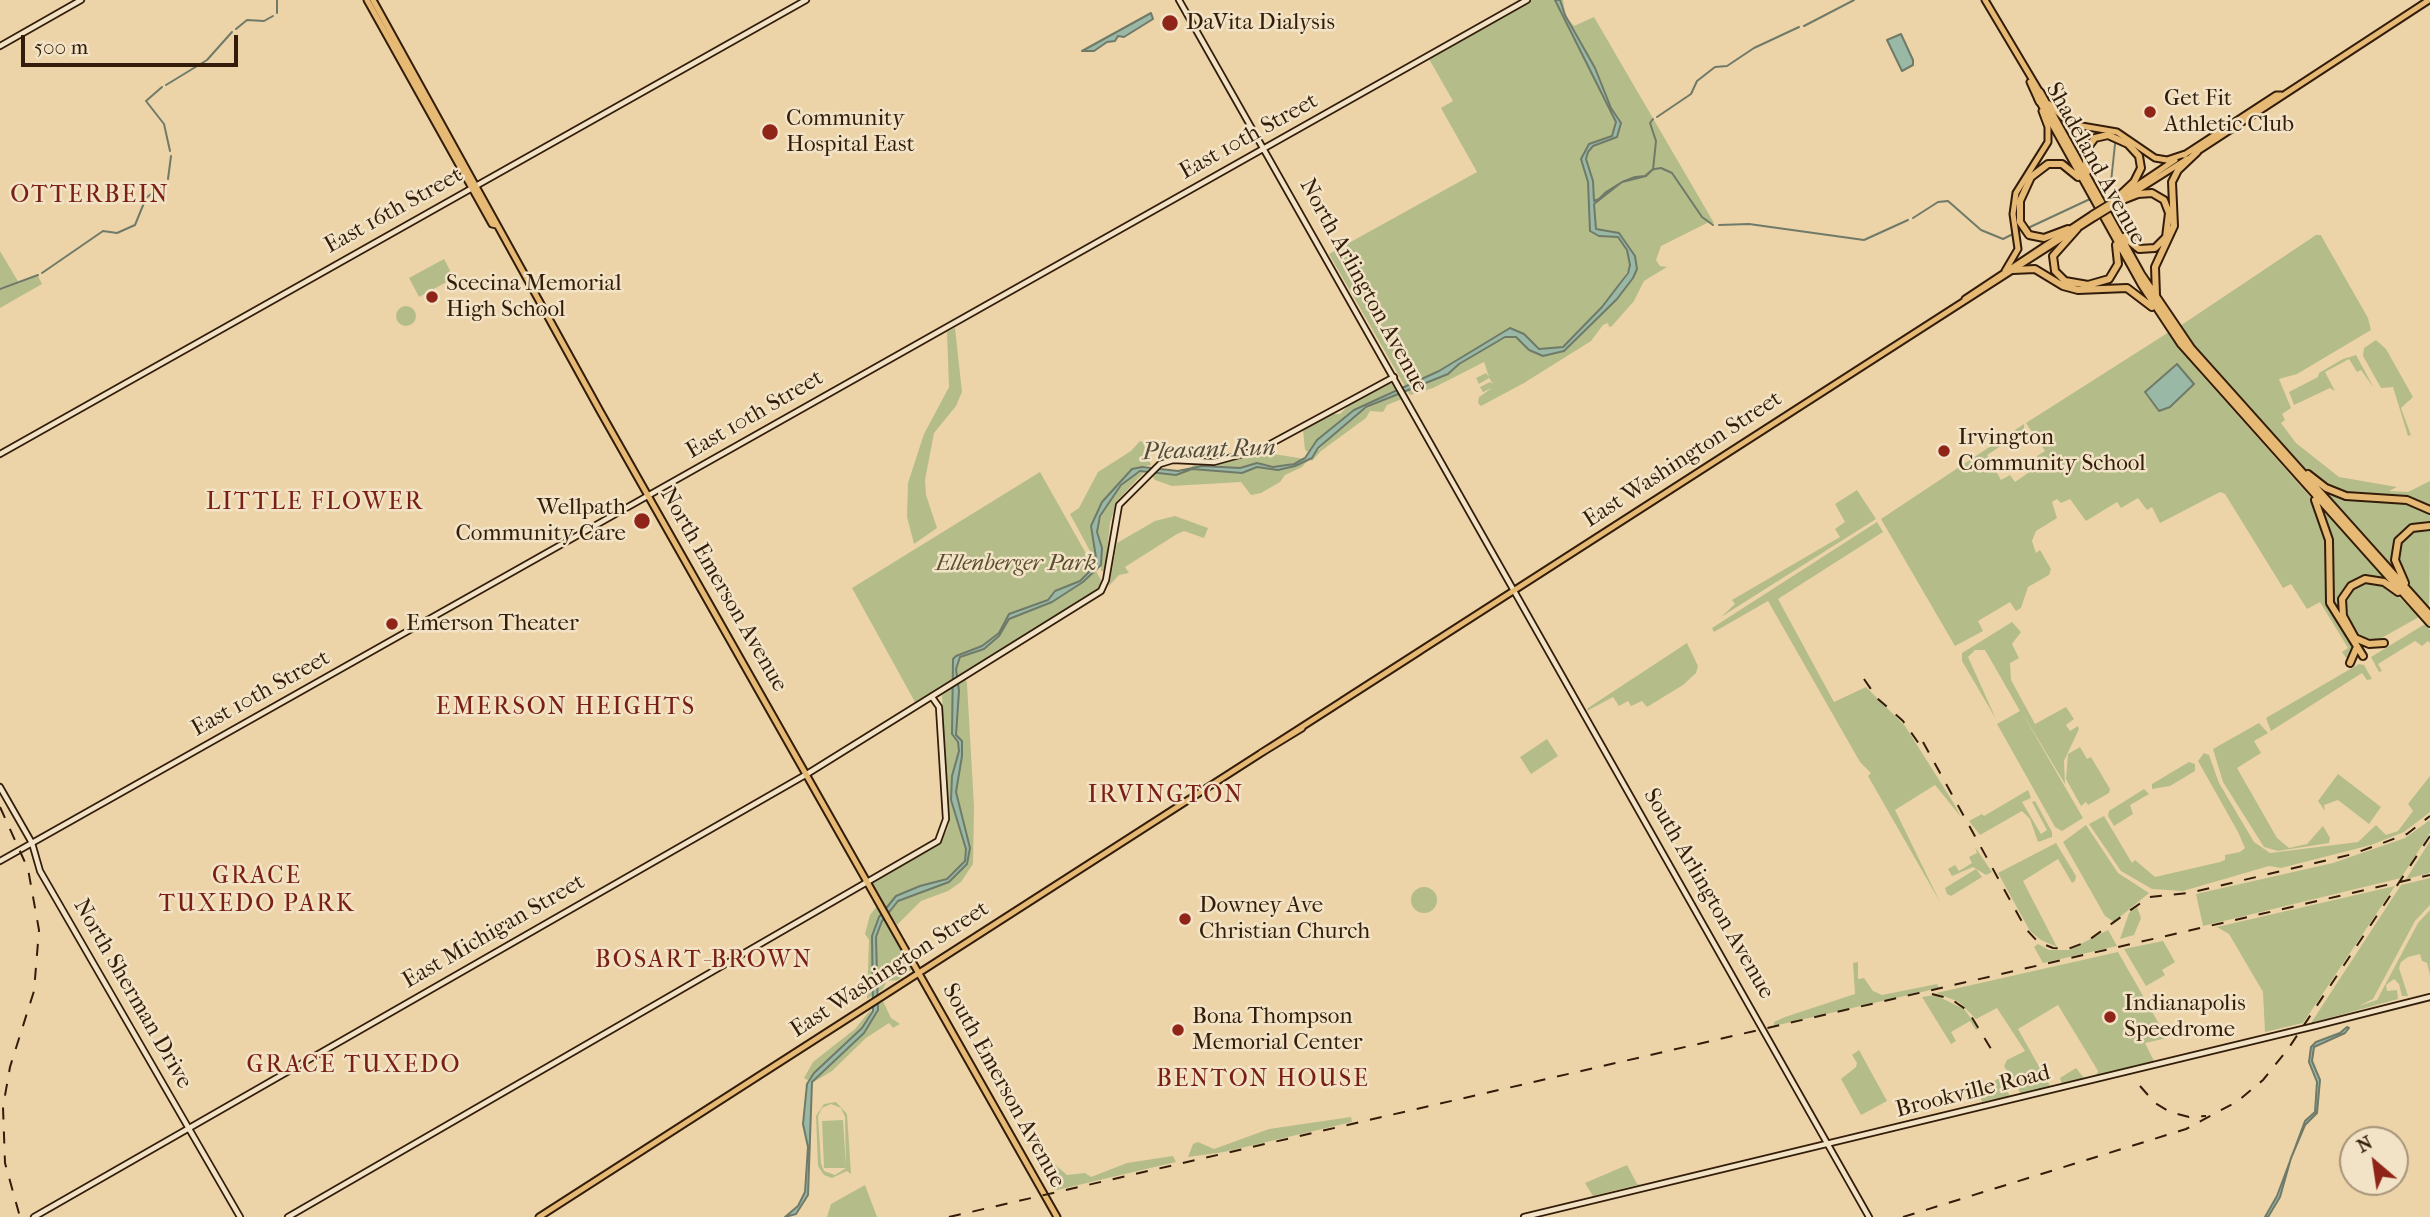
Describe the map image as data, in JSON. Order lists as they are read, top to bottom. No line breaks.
{"streets":{"highway":["Shadeland Avenue"],"main road":["East 10th Street","East 16th Street","North Arlington Avenue","East Washington Street","North Emerson Avenue","South Arlington Avenue","East Michigan Street","North Sherman Drive","South Emerson Avenue","Brookville Road"]},"crossings":[["East 10th Street","North Arlington Avenue"],["East 10th Street","North Emerson Avenue"],["East 10th Street","North Sherman Drive"],["East 16th Street","North Emerson Avenue"],["North Arlington Avenue","East Washington Street"],["North Arlington Avenue","South Arlington Avenue"],["North Arlington Avenue","East Michigan Street"],["East Washington Street","North Emerson Avenue"],["East Washington Street","South Arlington Avenue"],["East Washington Street","South Emerson Avenue"],["North Emerson Avenue","East Michigan Street"],["North Emerson Avenue","South Emerson Avenue"],["South Arlington Avenue","Brookville Road"],["East Michigan Street","North Sherman Drive"]],"districts":["OTTERBEIN","LITTLE FLOWER","EMERSON HEIGHTS","IRVINGTON","GRACE TUXEDO PARK","BOSART-BROWN","GRACE TUXEDO","BENTON HOUSE"],"water":["Pleasant Run"],"parks":["Ellenberger Park"],"places":["DaVita Dialysis","Get Fit Athletic Club","Community Hospital East","Scecina Memorial High School","Irvington Community School","Wellpath Community Care","Emerson Theater","Downey Ave Christian Church","Indianapolis Speedrome","Bona Thompson Memorial Center"],"scale_bar":"500 m","north":"top left"}
